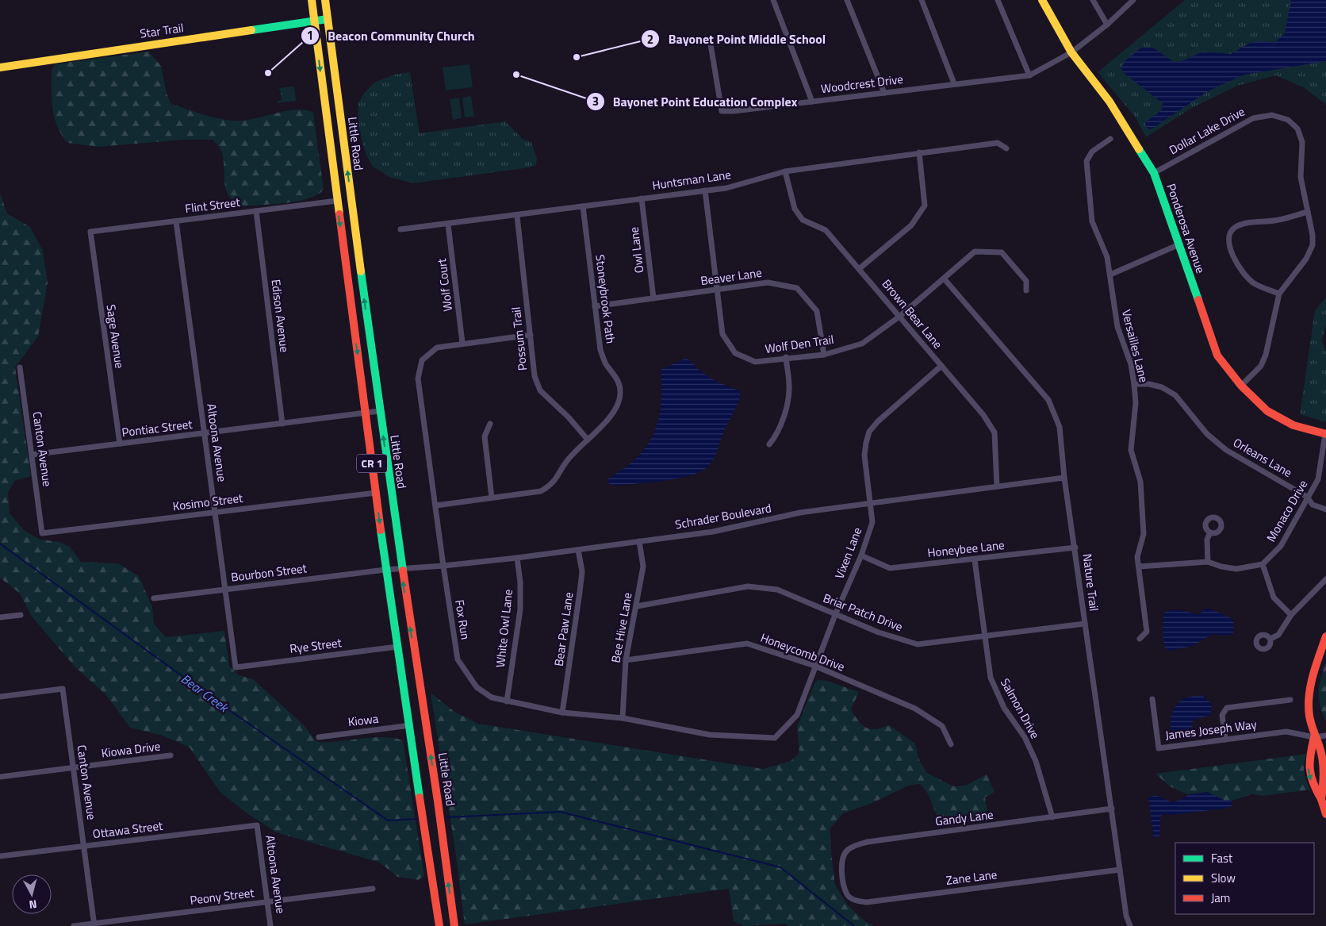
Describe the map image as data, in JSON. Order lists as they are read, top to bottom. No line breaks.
{"streets":{"main road":["Star Trail","Little Road","Ponderosa Avenue","CR 1"],"street":["Woodcrest Drive","Dollar Lake Drive","Huntsman Lane","Flint Street","Owl Lane","Beaver Lane","Wolf Court","Stoneybrook Path","Brown Bear Lane","Edison Avenue","Sage Avenue","Possum Trail","Wolf Den Trail","Versailles Lane","Pontiac Street","Altoona Avenue","Canton Avenue","Orleans Lane","Kosimo Street","Monaco Drive","Schrader Boulevard","Honeybee Lane","Vixen Lane","Bourbon Street","Nature Trail","Briar Patch Drive","Fox Run","Bee Hive Lane","White Owl Lane","Bear Paw Lane","Rye Street","Honeycomb Drive","Salmon Drive","Kiowa","James Joseph Way","Kiowa Drive","Gandy Lane","Ottawa Street","Zane Lane","Peony Street"]},"crossings":[["Star Trail","Little Road"],["Star Trail","CR 1"],["Woodcrest Drive","Ponderosa Avenue"],["Dollar Lake Drive","Ponderosa Avenue"],["Little Road","Pontiac Street"],["Little Road","Schrader Boulevard"],["Huntsman Lane","Owl Lane"],["Huntsman Lane","Wolf Court"],["Huntsman Lane","Stoneybrook Path"],["Huntsman Lane","Brown Bear Lane"],["Huntsman Lane","Possum Trail"],["Huntsman Lane","Wolf Den Trail"],["Flint Street","Edison Avenue"],["Flint Street","Sage Avenue"],["Flint Street","Altoona Avenue"],["Flint Street","CR 1"],["Ponderosa Avenue","Monaco Drive"],["Owl Lane","Beaver Lane"],["Beaver Lane","Stoneybrook Path"],["Beaver Lane","Wolf Den Trail"],["Wolf Court","Fox Run"],["Stoneybrook Path","Possum Trail"],["Stoneybrook Path","Fox Run"],["Brown Bear Lane","Wolf Den Trail"],["Brown Bear Lane","Schrader Boulevard"],["Brown Bear Lane","Vixen Lane"],["Edison Avenue","Pontiac Street"],["Sage Avenue","Pontiac Street"],["Possum Trail","Fox Run"],["Wolf Den Trail","Nature Trail"],["Versailles Lane","Orleans Lane"],["Pontiac Street","Altoona Avenue"],["Pontiac Street","Canton Avenue"],["Pontiac Street","CR 1"],["Altoona Avenue","Kosimo Street"],["Altoona Avenue","Bourbon Street"],["Altoona Avenue","Rye Street"],["Altoona Avenue","Ottawa Street"],["Altoona Avenue","Peony Street"],["Canton Avenue","Kosimo Street"],["Canton Avenue","Kiowa Drive"],["Canton Avenue","Ottawa Street"],["Canton Avenue","Peony Street"],["Orleans Lane","Monaco Drive"],["CR 1","Kosimo Street"],["CR 1","Schrader Boulevard"],["CR 1","Bourbon Street"],["CR 1","Rye Street"],["CR 1","Kiowa"],["Schrader Boulevard","Vixen Lane"],["Schrader Boulevard","Bourbon Street"],["Schrader Boulevard","Nature Trail"],["Schrader Boulevard","Fox Run"],["Schrader Boulevard","Bee Hive Lane"],["Schrader Boulevard","White Owl Lane"],["Schrader Boulevard","Bear Paw Lane"],["Honeybee Lane","Vixen Lane"],["Honeybee Lane","Nature Trail"],["Honeybee Lane","Salmon Drive"],["Vixen Lane","Briar Patch Drive"],["Vixen Lane","Fox Run"],["Vixen Lane","Honeycomb Drive"],["Nature Trail","Briar Patch Drive"],["Nature Trail","Gandy Lane"],["Nature Trail","Zane Lane"],["Briar Patch Drive","Bee Hive Lane"],["Briar Patch Drive","Salmon Drive"],["Fox Run","Bee Hive Lane"],["Fox Run","White Owl Lane"],["Fox Run","Bear Paw Lane"],["Bee Hive Lane","Honeycomb Drive"],["Salmon Drive","Gandy Lane"],["Gandy Lane","Zane Lane"]],"water":["Bear Creek"],"places":["Bayonet Point Middle School","Beacon Community Church","Bayonet Point Education Complex"],"legend":["Fast","Slow","Jam"],"north":"bottom"}
